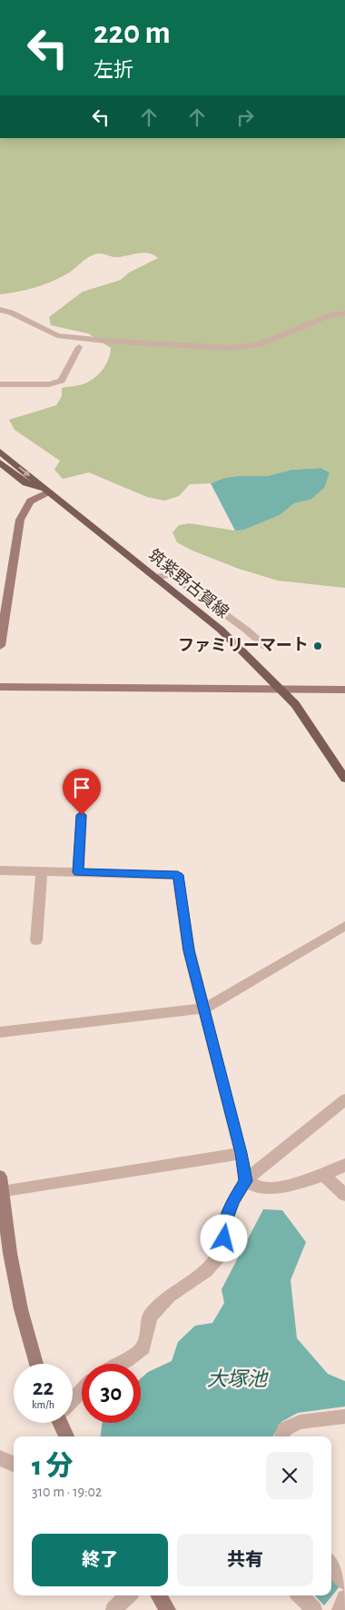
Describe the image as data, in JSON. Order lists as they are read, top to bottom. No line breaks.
{"streets":{"main road":["筑紫野古賀線"]},"water":["大塚池"],"places":["ファミリーマート"],"page":{"turn":["220 m","左折"],"speed":"22 km/h","limit":"30","heading":["1 分","310 m · 19:02"],"buttons":["終了","共有"]}}
